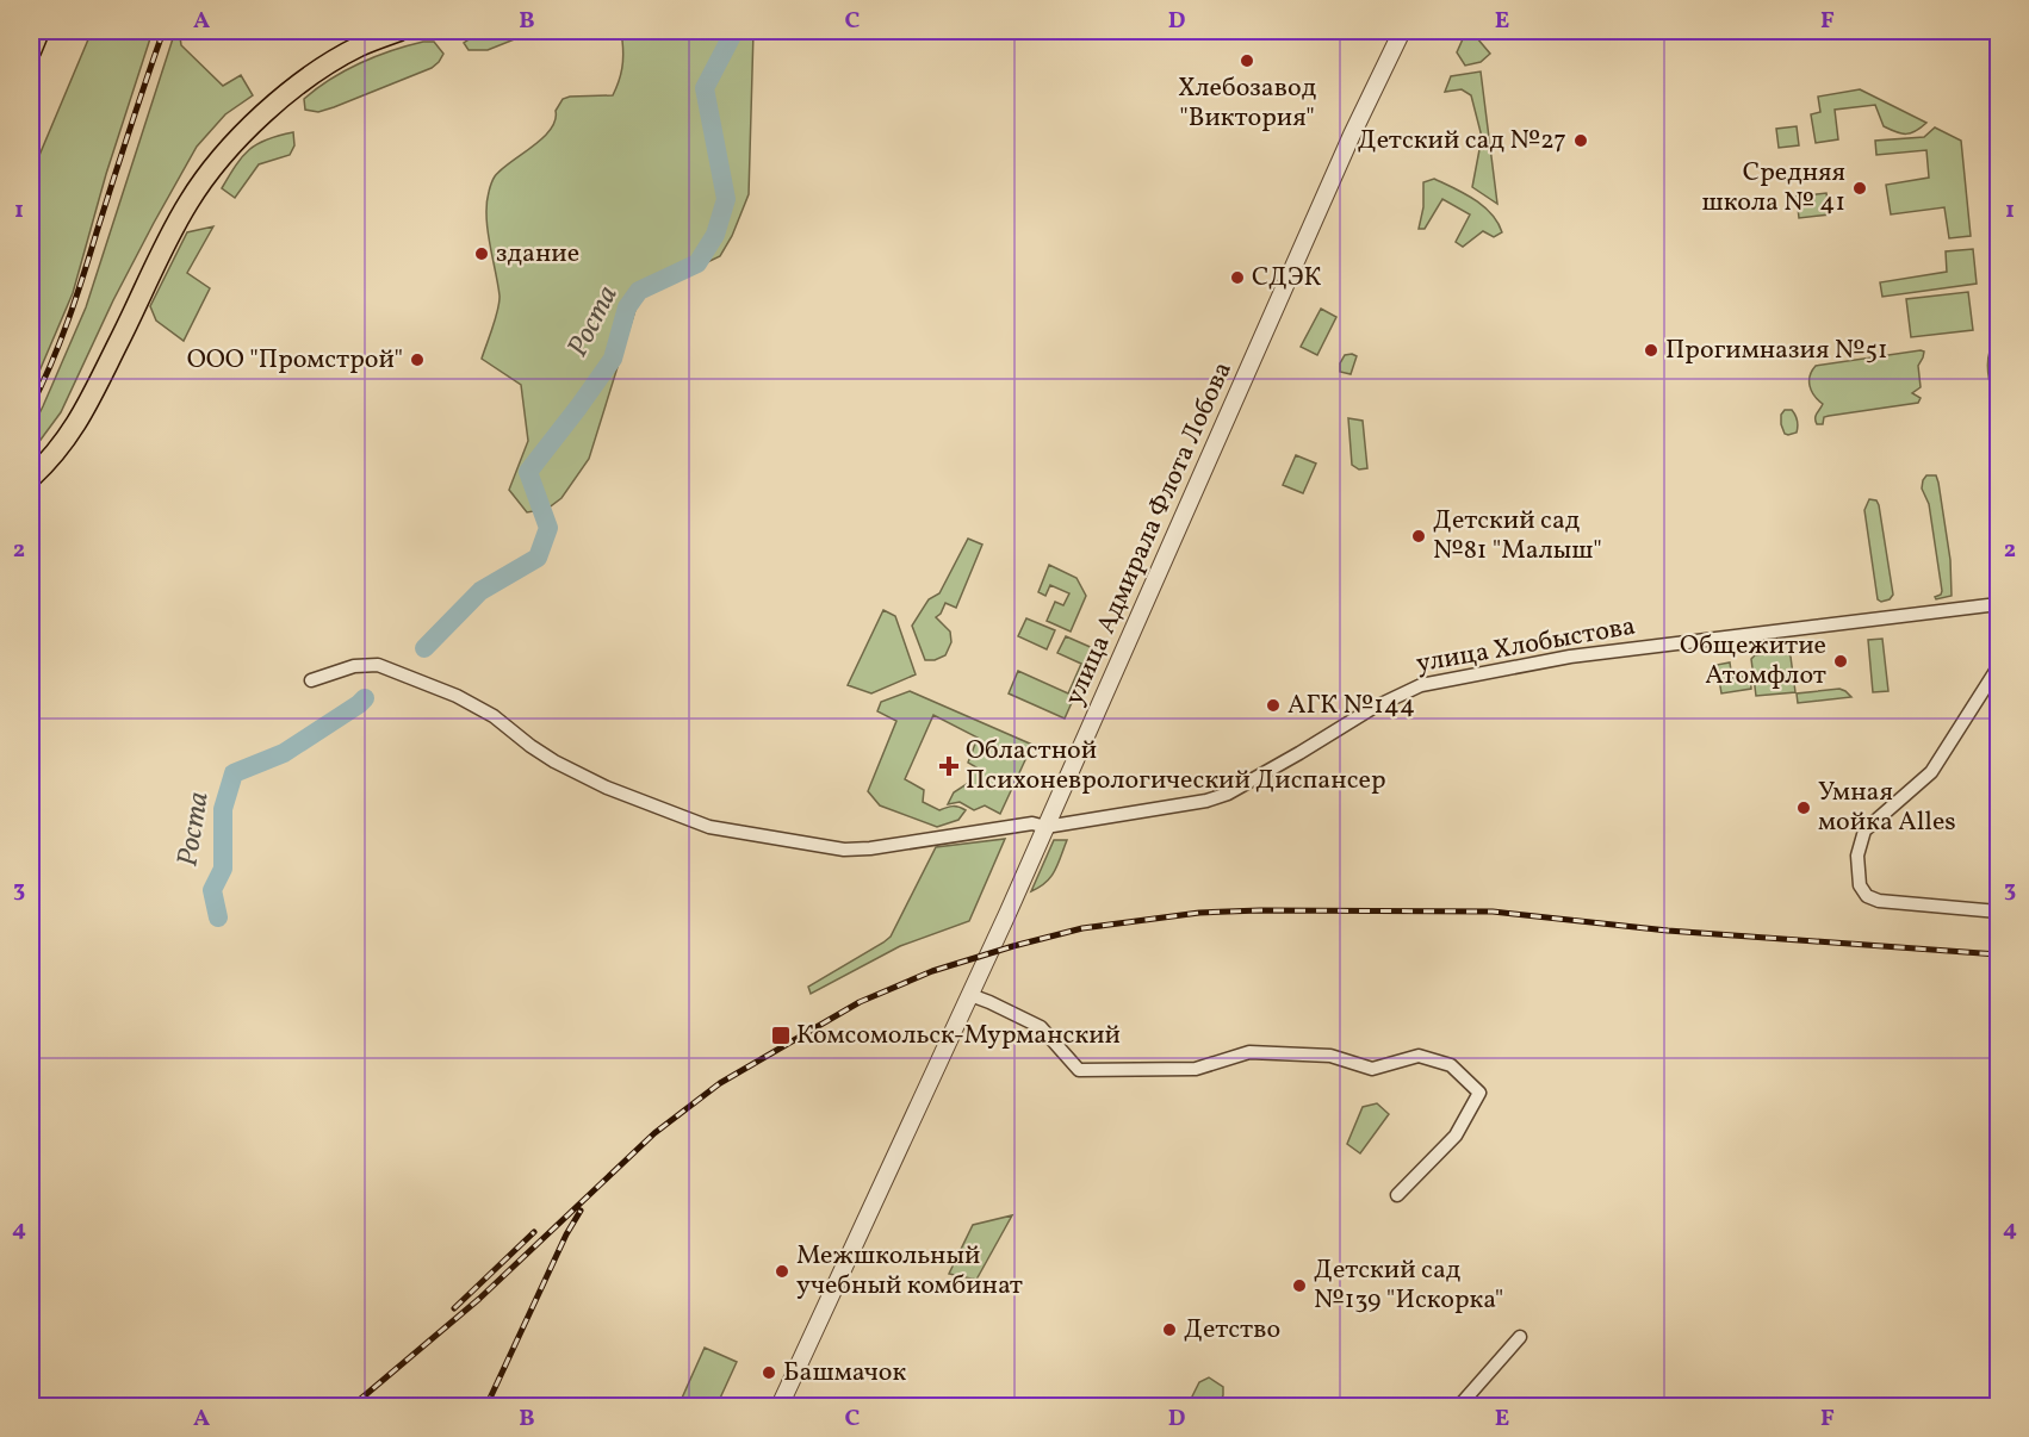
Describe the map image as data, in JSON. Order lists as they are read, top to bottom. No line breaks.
{"streets":{"street":["улица Адмирала Флота Лобова","улица Хлобыстова"]},"crossings":[["улица Адмирала Флота Лобова","улица Хлобыстова"]],"water":["Роста"],"places":{"other":["Хлебозавод \"Виктория\"","Детский сад №27","Средняя школа № 41","здание","СДЭК","Прогимназия №51","ООО \"Промстрой\"","Детский сад №81 \"Малыш\"","Общежитие Атомфлот","АГК №144","Умная мойка Alles","Межшкольный учебный комбинат","Детский сад №139 \"Искорка\"","Детство","Башмачок"],"health":["Областной Психоневрологический Диспансер"],"transit":["Комсомольск-Мурманский"]},"grid":{"columns":["A","B","C","D","E","F"],"rows":["1","2","3","4"]}}
